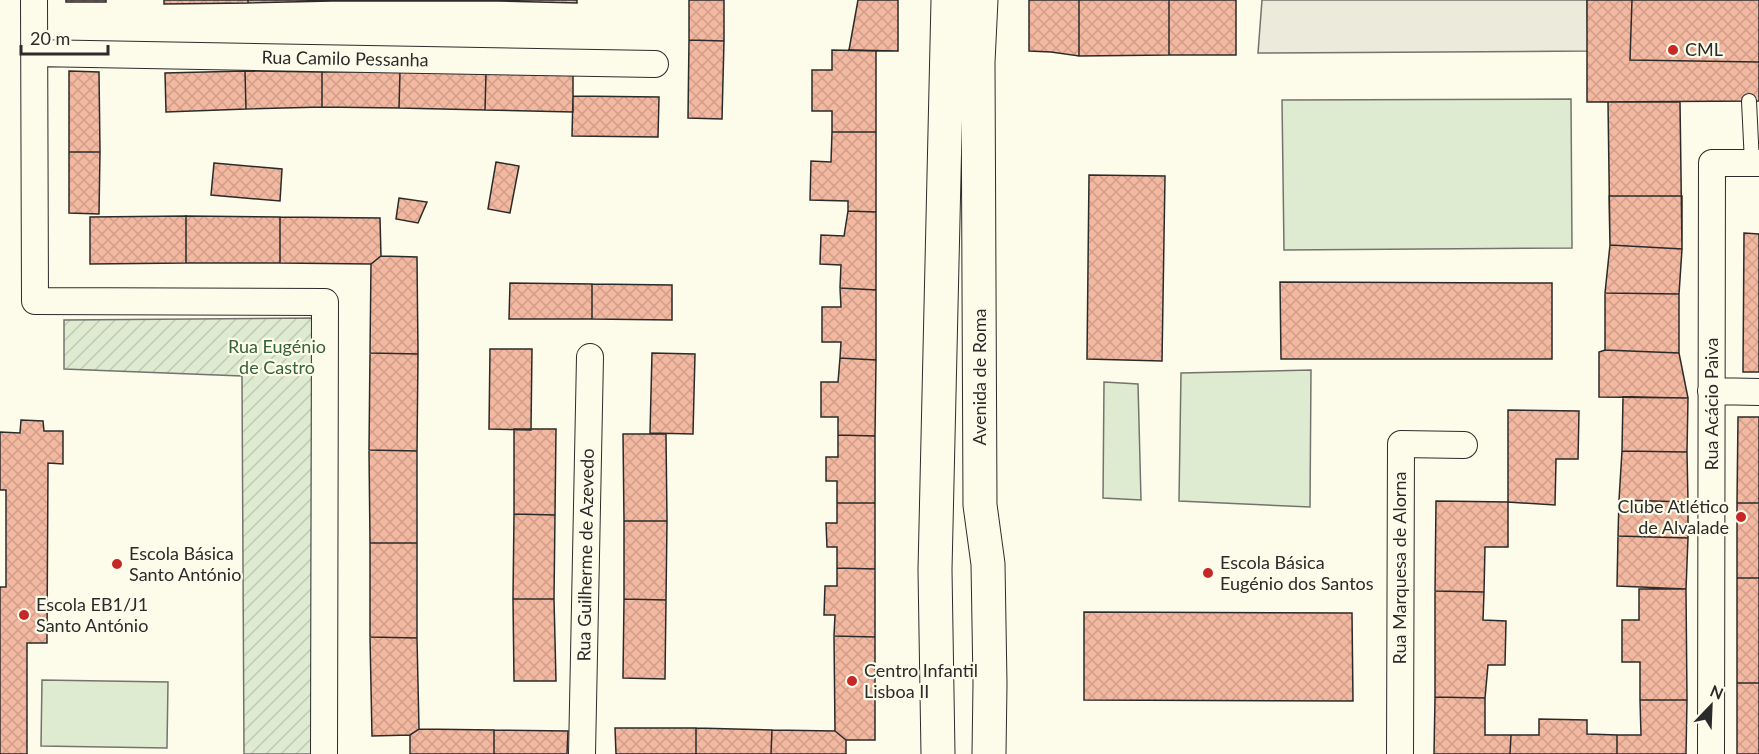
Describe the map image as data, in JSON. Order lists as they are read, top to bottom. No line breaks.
{"streets":{"main road":["Avenida de Roma"],"street":["Rua Camilo Pessanha","Rua Acácio Paiva","Rua Guilherme de Azevedo","Rua Marquesa de Alorna"]},"parks":["Rua Eugénio de Castro"],"places":["CML","Clube Atlético de Alvalade","Escola Básica Santo António","Escola Básica Eugénio dos Santos","Escola EB1/J1 Santo António","Centro Infantil Lisboa II"],"scale_bar":"20 m","north":"top right"}
